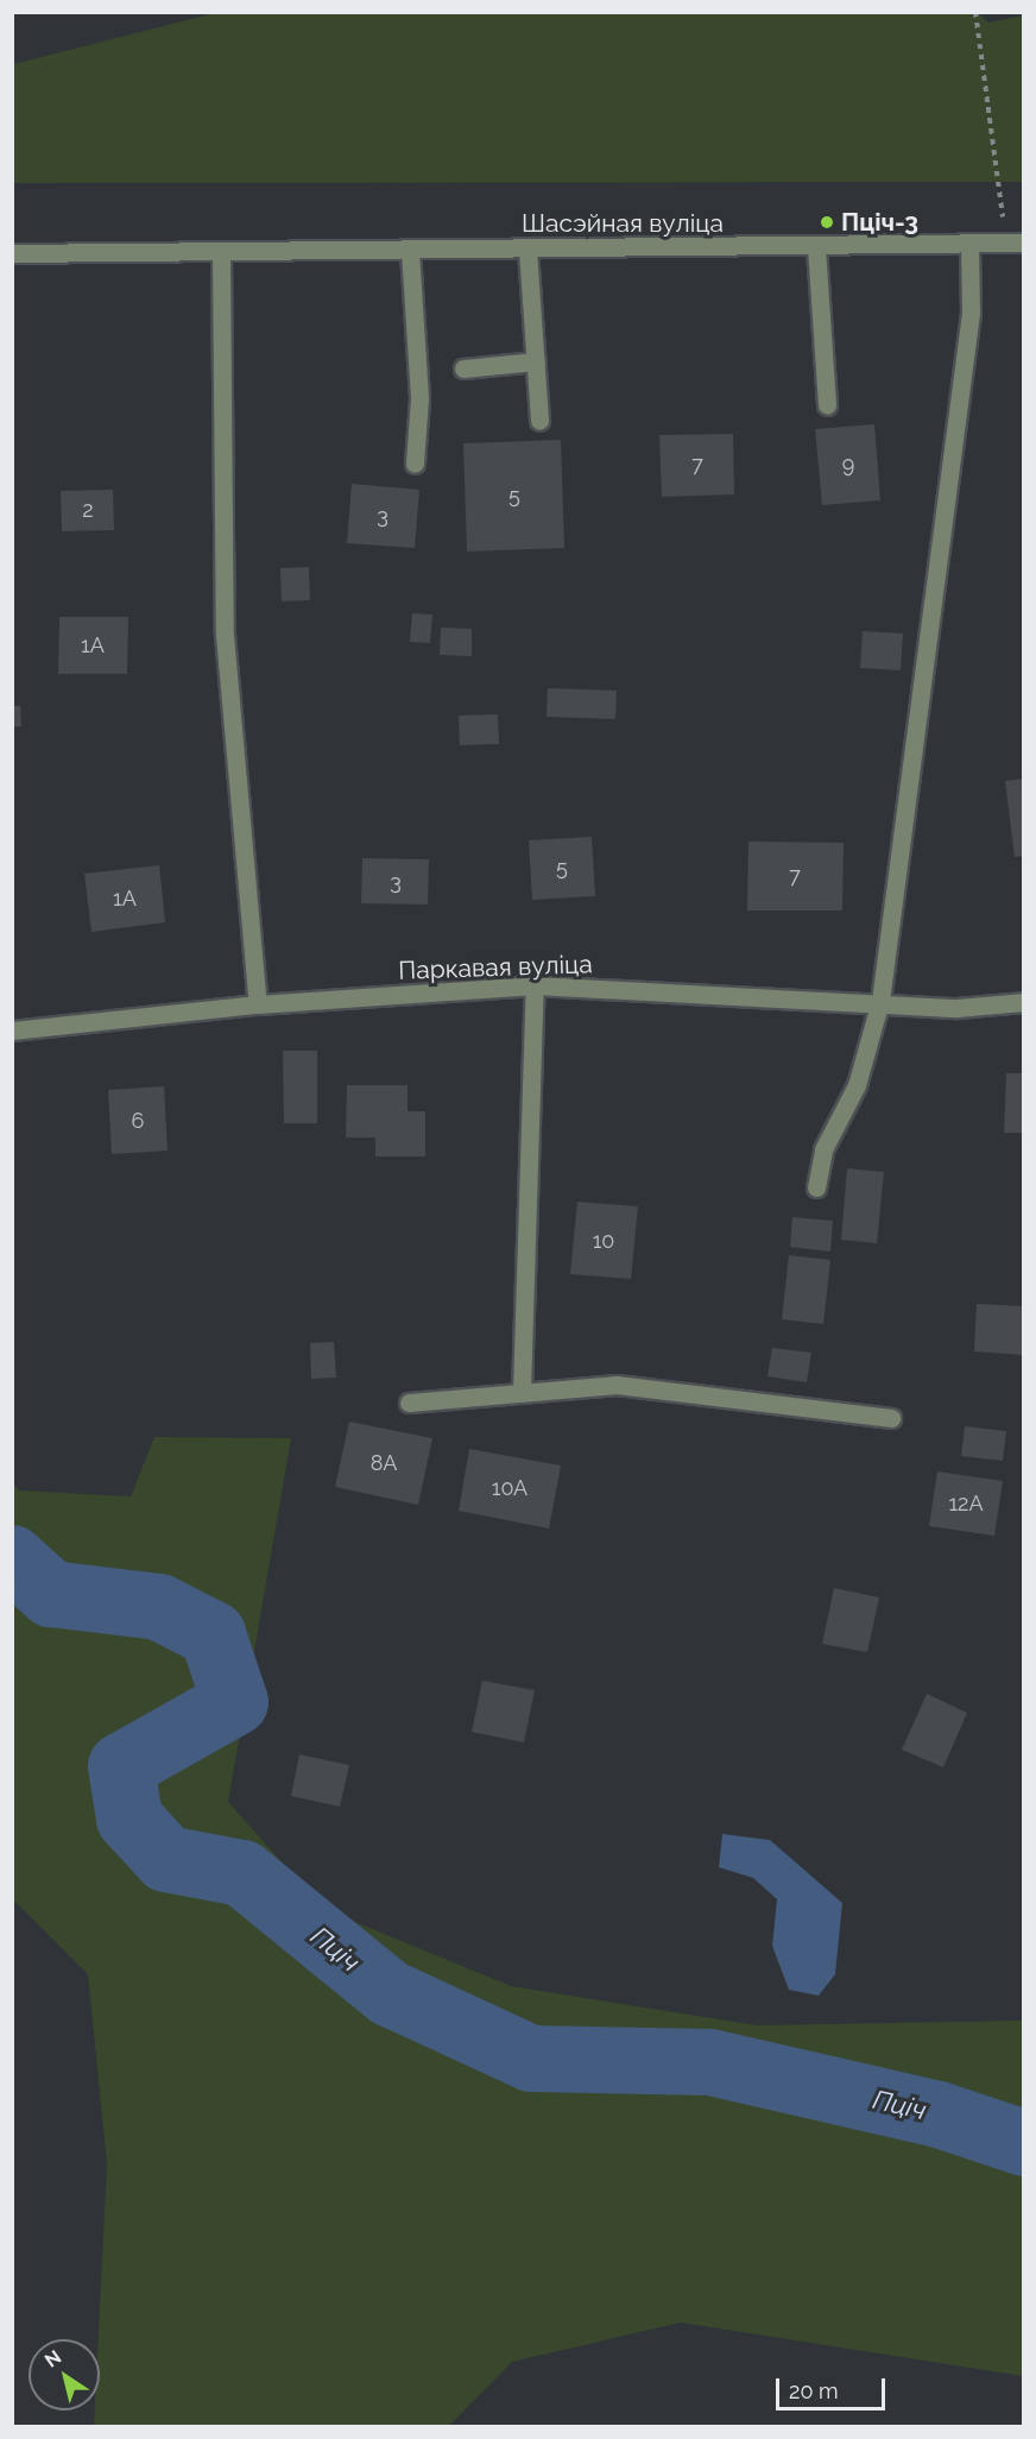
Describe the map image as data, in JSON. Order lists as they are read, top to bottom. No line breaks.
{"streets":{"street":["Шасэйная вуліца","Паркавая вуліца"]},"water":["Пціч"],"places":["Пціч-3"],"house_numbers":["7","9","5","2","3","1А","5","7","3","1А","6","10","8А","10А","12А"],"scale_bar":"20 m","north":"top left"}
